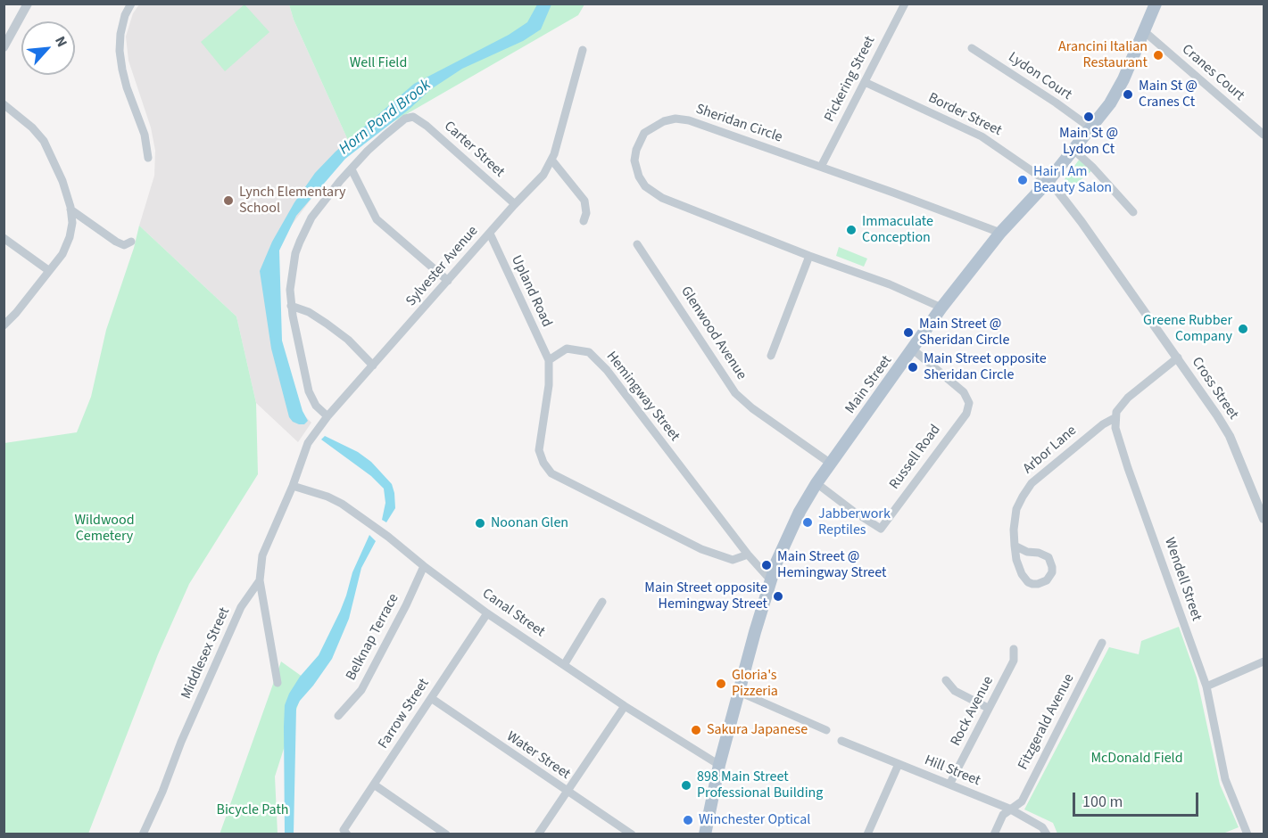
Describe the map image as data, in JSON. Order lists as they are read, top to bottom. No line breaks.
{"streets":{"main road":["Main Street"],"street":["Cranes Court","Lydon Court","Pickering Street","Border Street","Sheridan Circle","Carter Street","Sylvester Avenue","Upland Road","Glenwood Avenue","Cross Street","Hemingway Street","Arbor Lane","Russell Road","Wendell Street","Canal Street","Belknap Terrace","Middlesex Street","Rock Avenue","Farrow Street","Fitzgerald Avenue","Water Street","Hill Street"]},"crossings":[["Cranes Court","Main Street"],["Lydon Court","Main Street"],["Pickering Street","Border Street"],["Pickering Street","Sheridan Circle"],["Border Street","Main Street"],["Border Street","Cross Street"],["Sheridan Circle","Main Street"],["Carter Street","Sylvester Avenue"],["Sylvester Avenue","Upland Road"],["Sylvester Avenue","Canal Street"],["Sylvester Avenue","Middlesex Street"],["Upland Road","Hemingway Street"],["Glenwood Avenue","Main Street"],["Main Street","Cross Street"],["Main Street","Hemingway Street"],["Main Street","Russell Road"],["Main Street","Canal Street"],["Arbor Lane","Wendell Street"],["Canal Street","Belknap Terrace"],["Canal Street","Middlesex Street"],["Canal Street","Farrow Street"],["Rock Avenue","Hill Street"],["Farrow Street","Water Street"],["Fitzgerald Avenue","Hill Street"]],"water":["Horn Pond Brook"],"parks":["Well Field","Wildwood Cemetery","McDonald Field","Bicycle Path"],"places":["Arancini Italian Restaurant","Main St @ Cranes Ct","Main St @ Lydon Ct","Hair I Am Beauty Salon","Lynch Elementary School","Immaculate Conception","Greene Rubber Company","Main Street @ Sheridan Circle","Main Street opposite Sheridan Circle","Jabberwork Reptiles","Noonan Glen","Main Street @ Hemingway Street","Main Street opposite Hemingway Street","Gloria's Pizzeria","Sakura Japanese","898 Main Street Professional Building","Winchester Optical"],"scale_bar":"100 m","north":"top right"}
